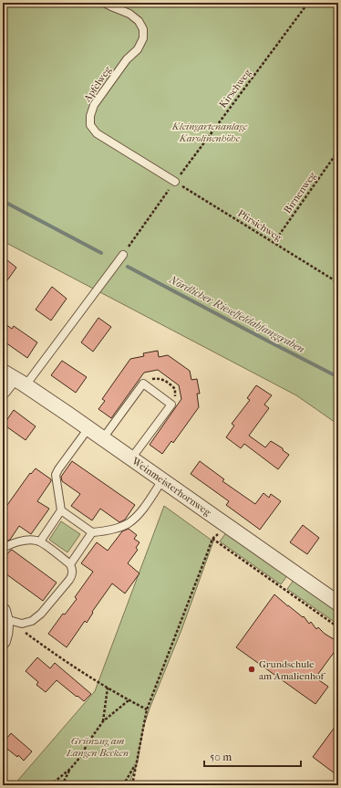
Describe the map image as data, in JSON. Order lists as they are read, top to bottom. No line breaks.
{"streets":{"street":["Weinmeisterhornweg"],"lane":["Apfelweg"],"path":["Kirschweg","Birnenweg","Pfirsichweg"]},"crossings":[["Apfelweg","Kirschweg"],["Apfelweg","Pfirsichweg"],["Kirschweg","Pfirsichweg"],["Birnenweg","Pfirsichweg"]],"water":["Nördlicher Rieselfeldabfanggraben"],"parks":["Kleingartenanlage Karolinenhöhe","Grünzug am Langen Becken"],"places":["Grundschule am Amalienhof"],"scale_bar":"50 m"}
